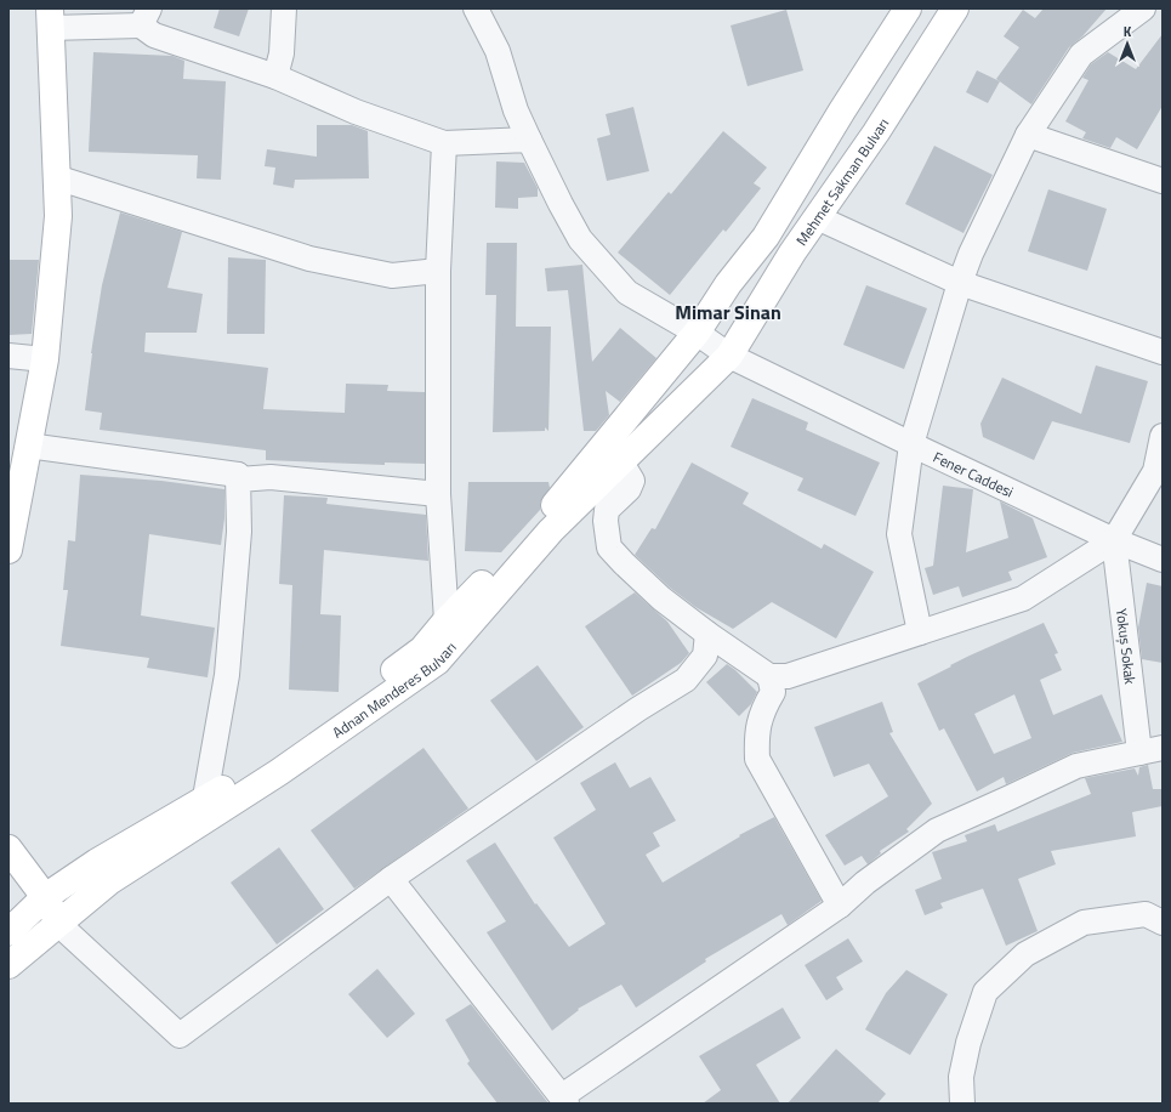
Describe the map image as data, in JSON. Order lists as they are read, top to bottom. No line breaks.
{"streets":{"main road":["Mehmet Sakman Bulvarı","Adnan Menderes Bulvarı"],"street":["Fener Caddesi","Yokuş Sokak"]},"crossings":[["Mehmet Sakman Bulvarı","Fener Caddesi"],["Mehmet Sakman Bulvarı","Adnan Menderes Bulvarı"],["Fener Caddesi","Yokuş Sokak"],["Fener Caddesi","Adnan Menderes Bulvarı"]],"districts":["Mimar Sinan"],"north":"top"}
